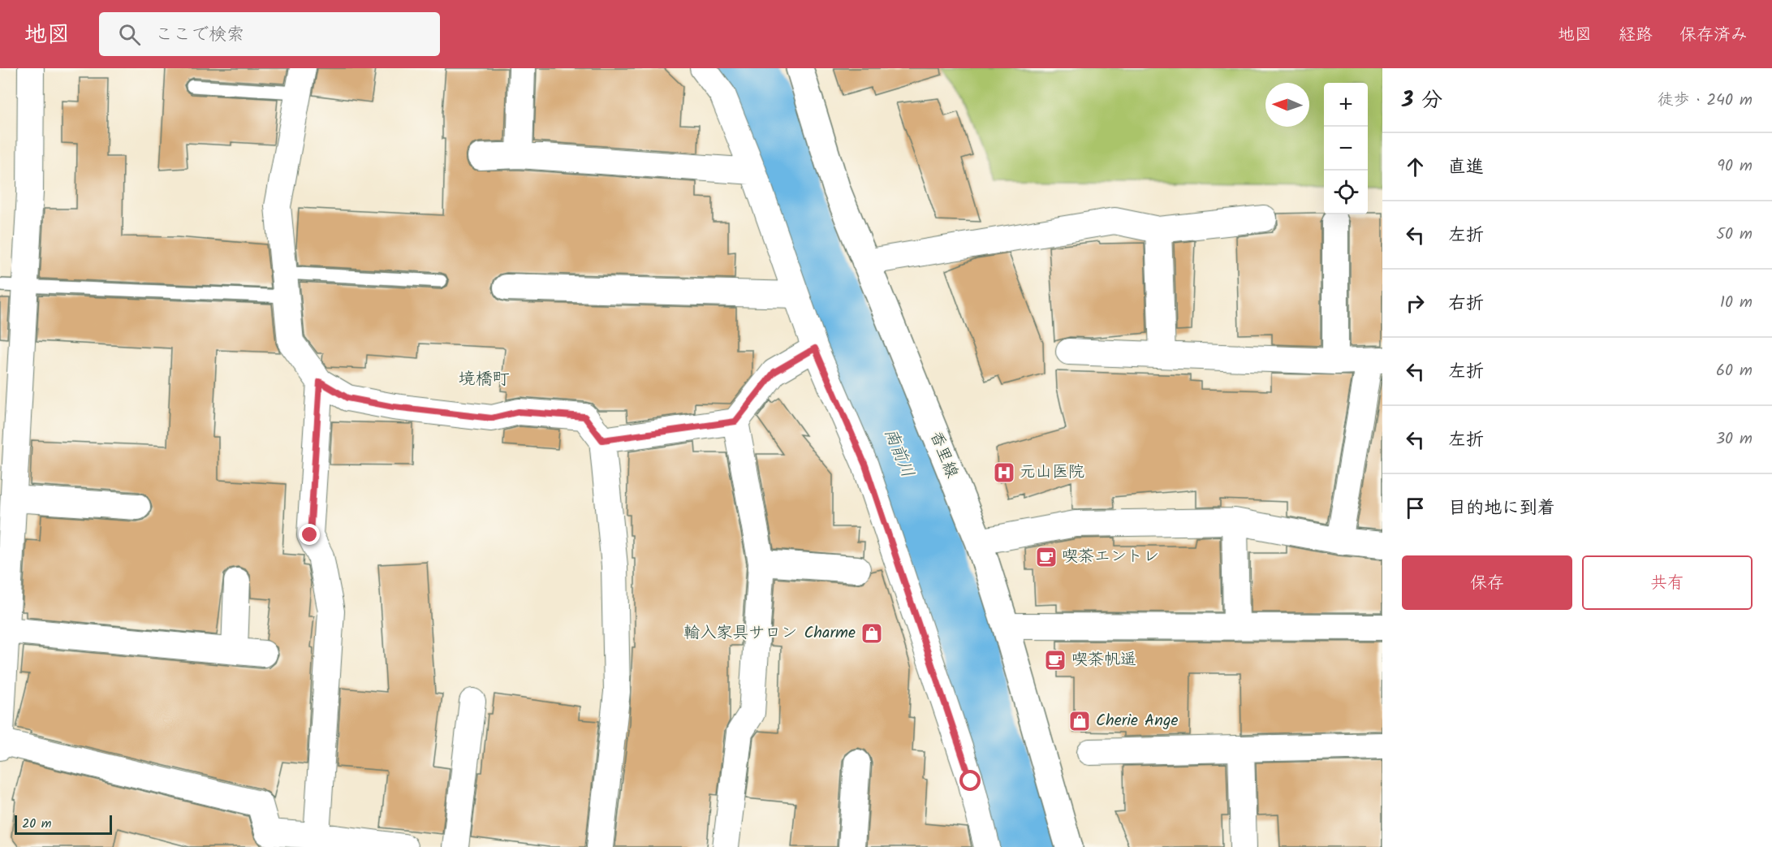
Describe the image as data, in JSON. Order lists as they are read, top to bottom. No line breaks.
{"streets":{"street":["香里線"]},"districts":["境橋町"],"water":["南前川"],"places":{"hospital":["元山医院"],"cafe":["喫茶エントレ","喫茶帆遥"],"shop":["輸入家具サロン Charme","Cherie Ange"]},"scale_bar":"20 m","north":"left","page":{"header":"地図","search":"ここで検索","nav":["地図","経路","保存済み"],"heading":["3 分","徒歩 · 240 m"],"map_buttons":["+","−"],"list":[["直進","90 m"],["左折","50 m"],["右折","10 m"],["左折","60 m"],["左折","30 m"],"目的地に到着"],"buttons":["保存","共有"],"scale":"20 m"}}
